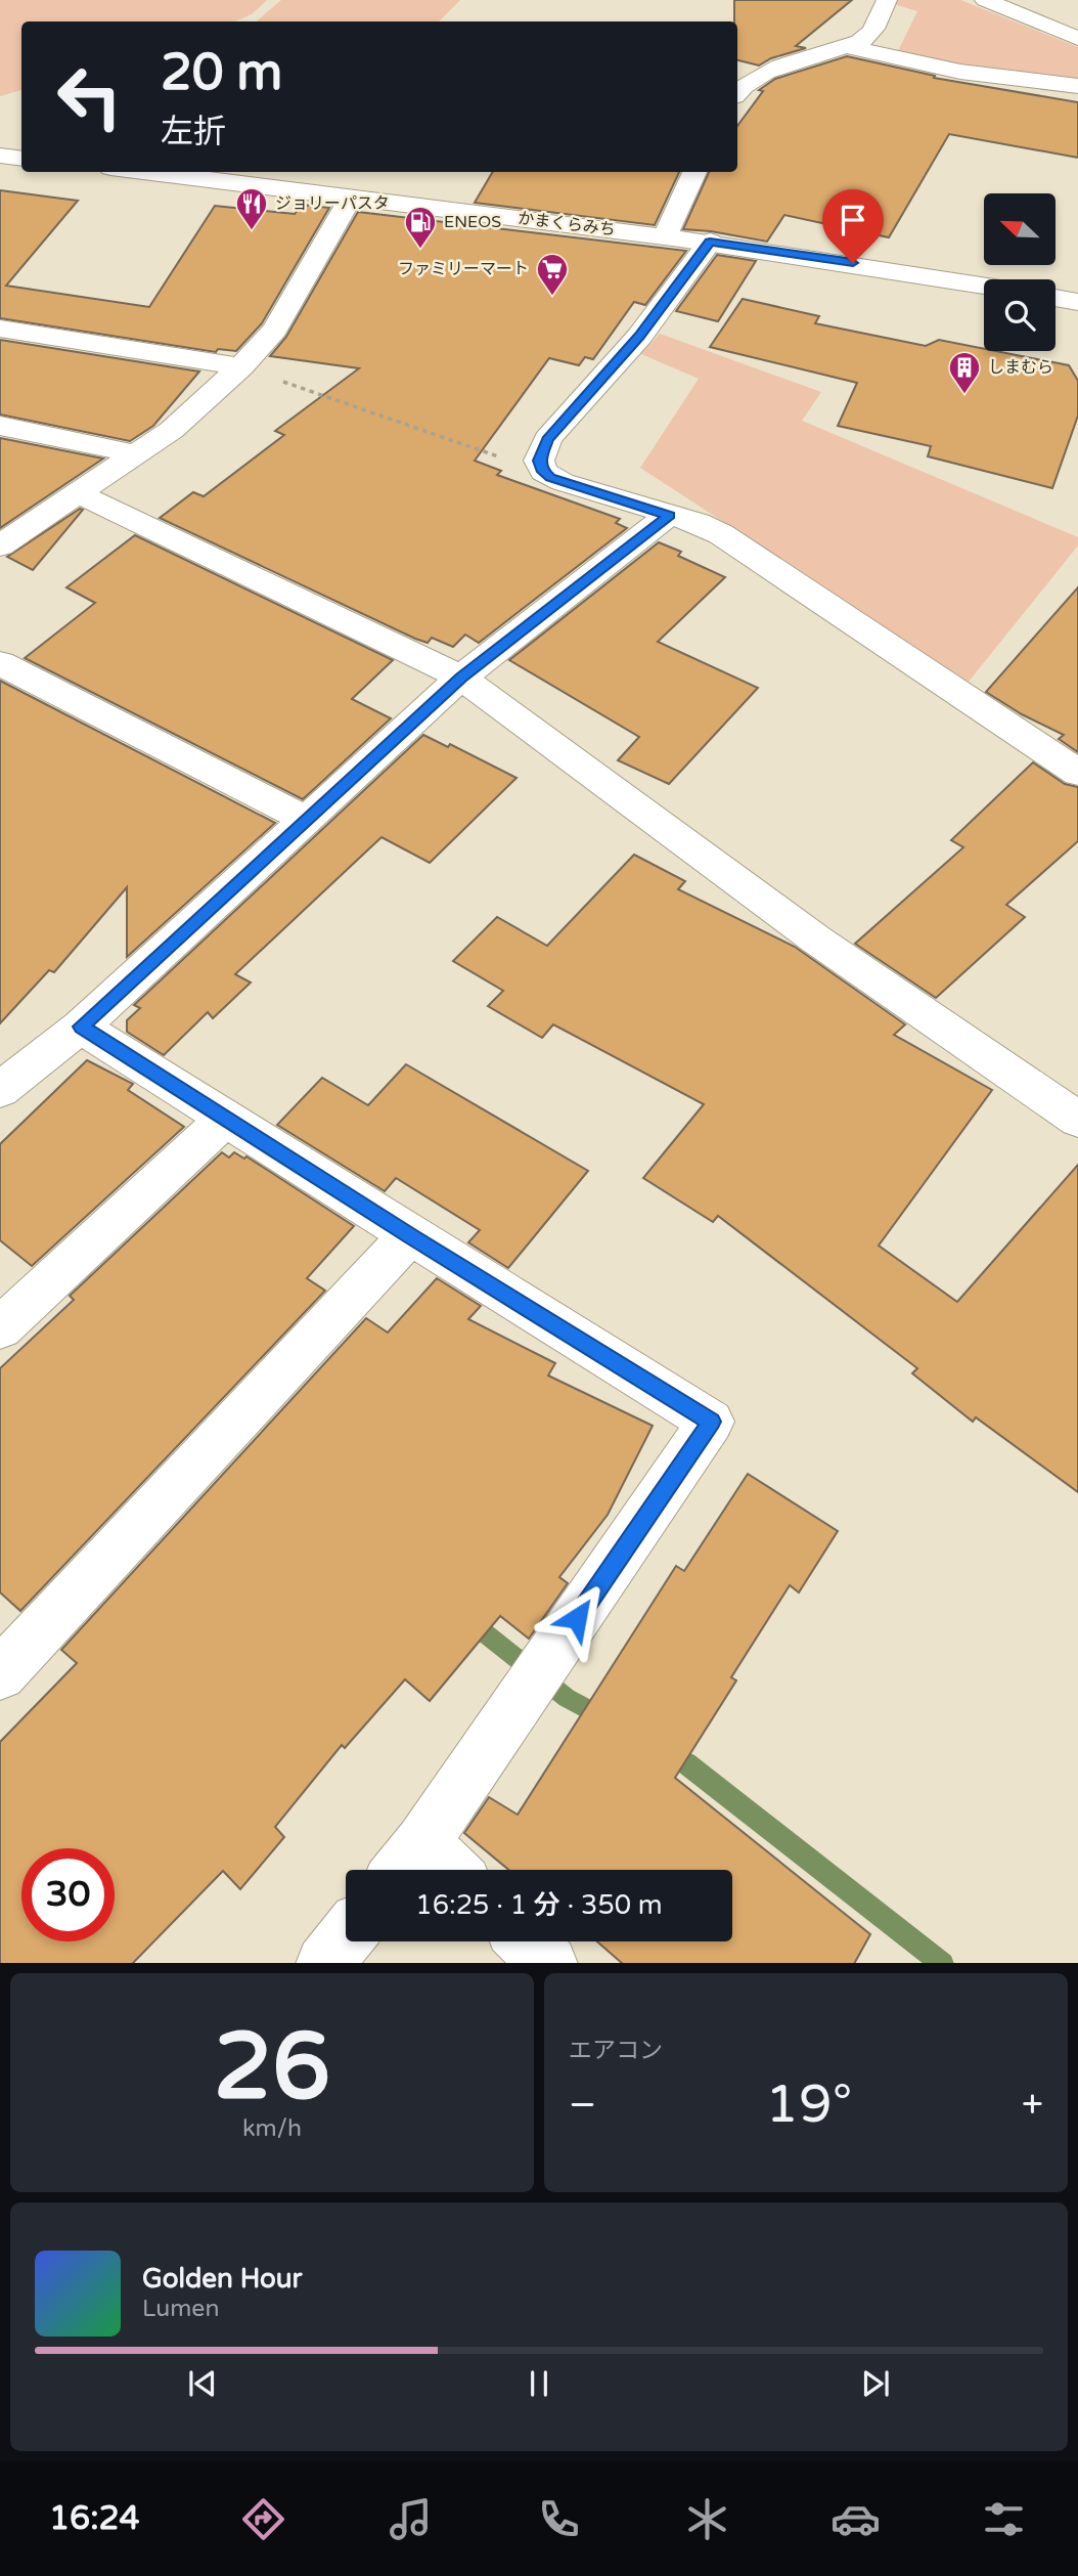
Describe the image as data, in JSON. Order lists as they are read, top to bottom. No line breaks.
{"streets":{"street":["かまくらみち"]},"places":{"restaurant":["ジョリーパスタ"],"fuel station":["ENEOS"],"supermarket":["ファミリーマート"],"building":["しまむら"]},"north":"top left","page":{"turn":["20 m","左折"],"limit":"30","trip":"16:25 · 1 分 · 350 m","tile":[["26","km/h"],"エアコン"],"heat":["−","19°","+"],"song":["Golden Hour","Lumen"],"tabs":"16:24"}}
